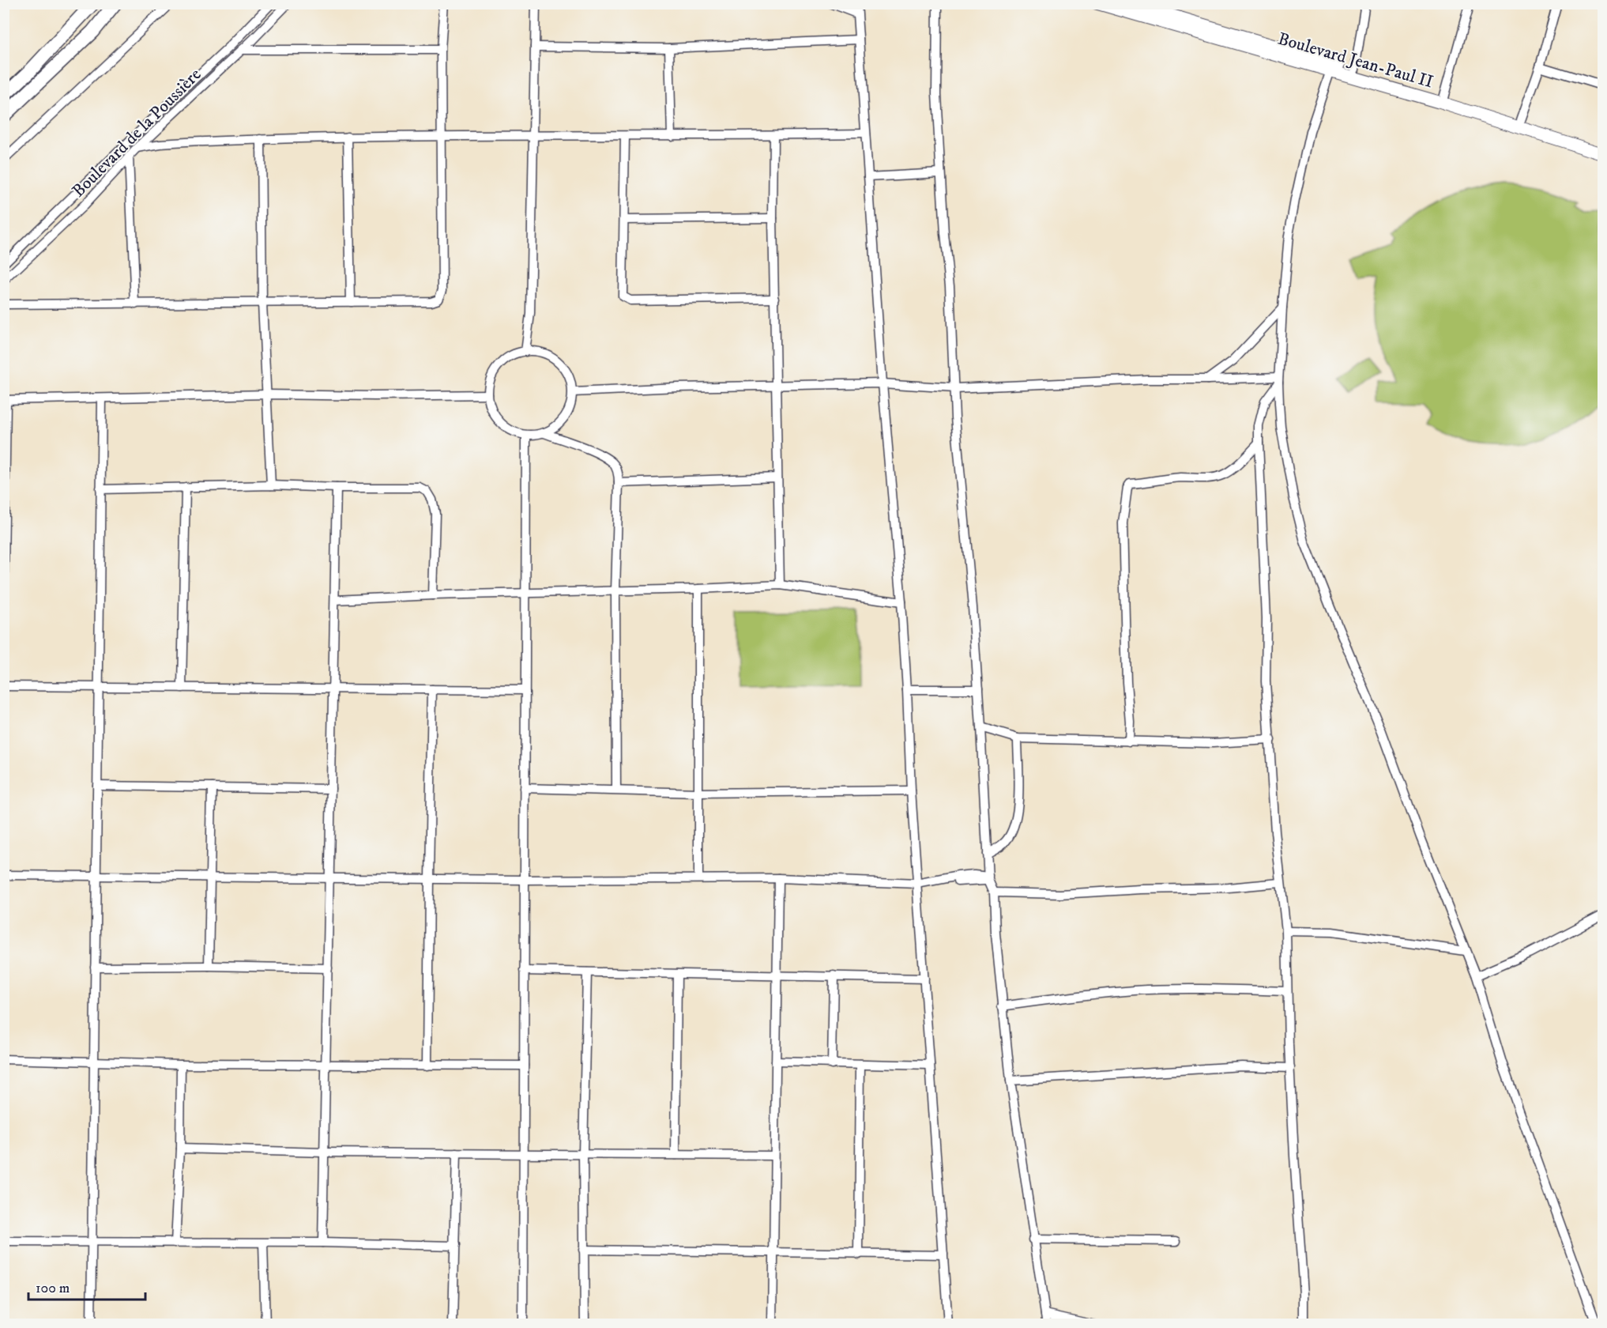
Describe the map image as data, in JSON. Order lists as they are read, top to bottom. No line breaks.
{"streets":{"main road":["Boulevard Jean-Paul II"],"street":["Boulevard de la Poussière"]},"scale_bar":"100 m"}
